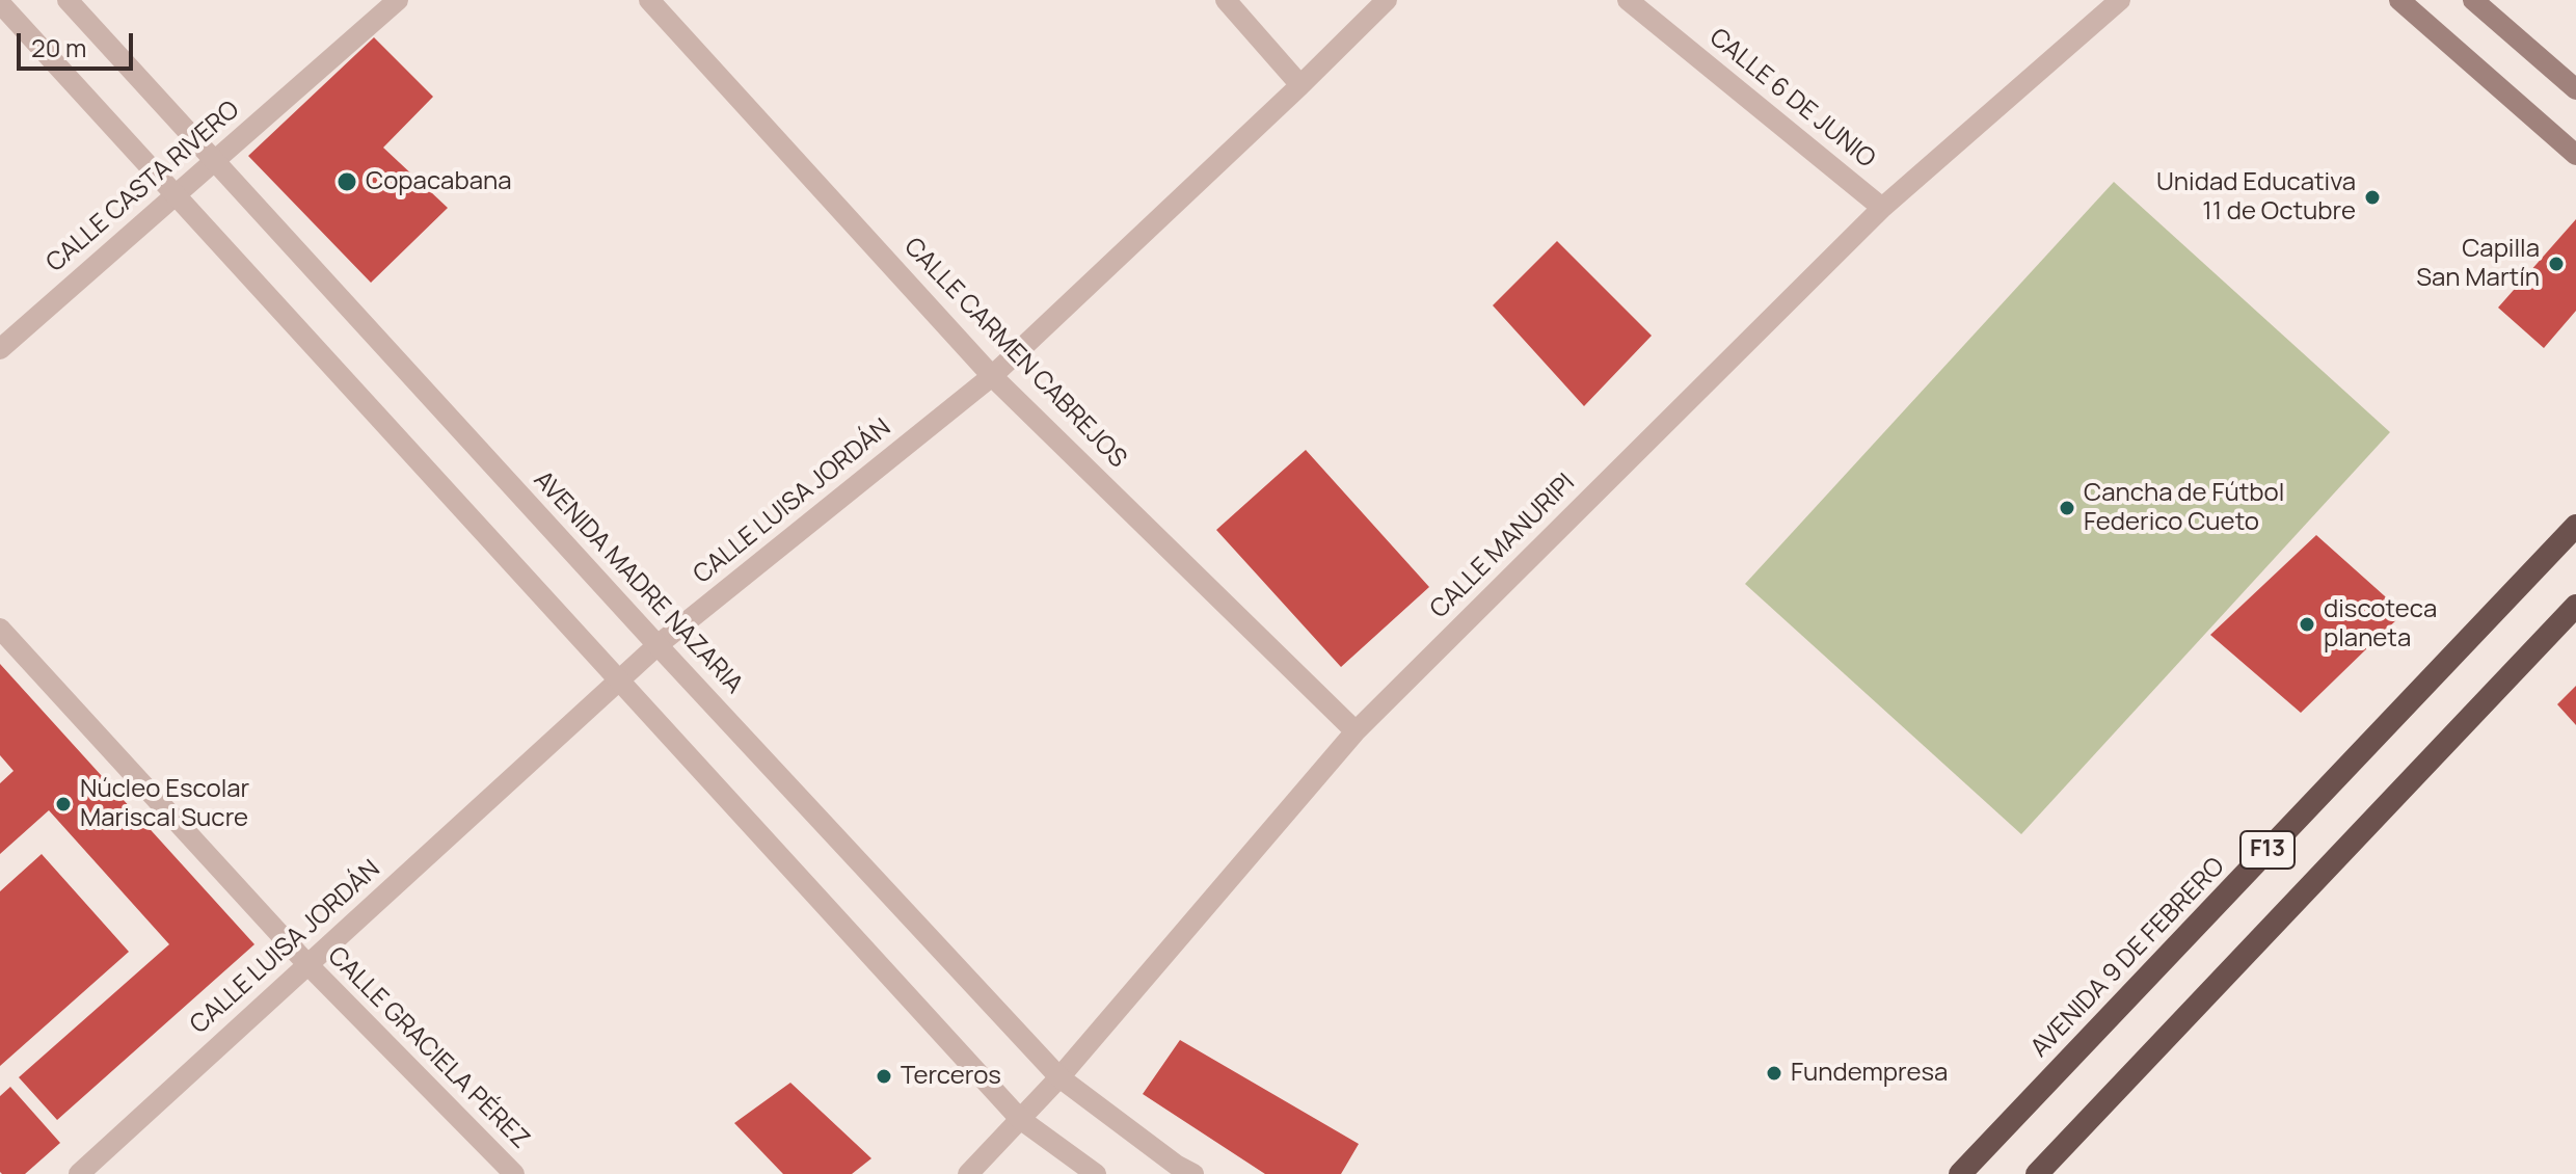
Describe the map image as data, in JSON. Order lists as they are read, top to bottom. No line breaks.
{"streets":{"highway":["F13","AVENIDA 9 DE FEBRERO"],"street":["CALLE 6 DE JUNIO","CALLE CASTA RIVERO","CALLE CARMEN CABREJOS","CALLE LUISA JORDÁN","CALLE MANURIPI","AVENIDA MADRE NAZARIA","CALLE GRACIELA PÉREZ"]},"crossings":[["CALLE 6 DE JUNIO","CALLE MANURIPI"],["CALLE CASTA RIVERO","AVENIDA MADRE NAZARIA"],["CALLE CARMEN CABREJOS","CALLE LUISA JORDÁN"],["CALLE CARMEN CABREJOS","CALLE MANURIPI"],["CALLE LUISA JORDÁN","AVENIDA MADRE NAZARIA"],["CALLE LUISA JORDÁN","CALLE GRACIELA PÉREZ"],["CALLE MANURIPI","AVENIDA MADRE NAZARIA"]],"places":["Copacabana","Unidad Educativa 11 de Octubre","Capilla San Martín","Cancha de Fútbol Federico Cueto","discoteca planeta","Núcleo Escolar Mariscal Sucre","Fundempresa","Terceros"],"scale_bar":"20 m"}
